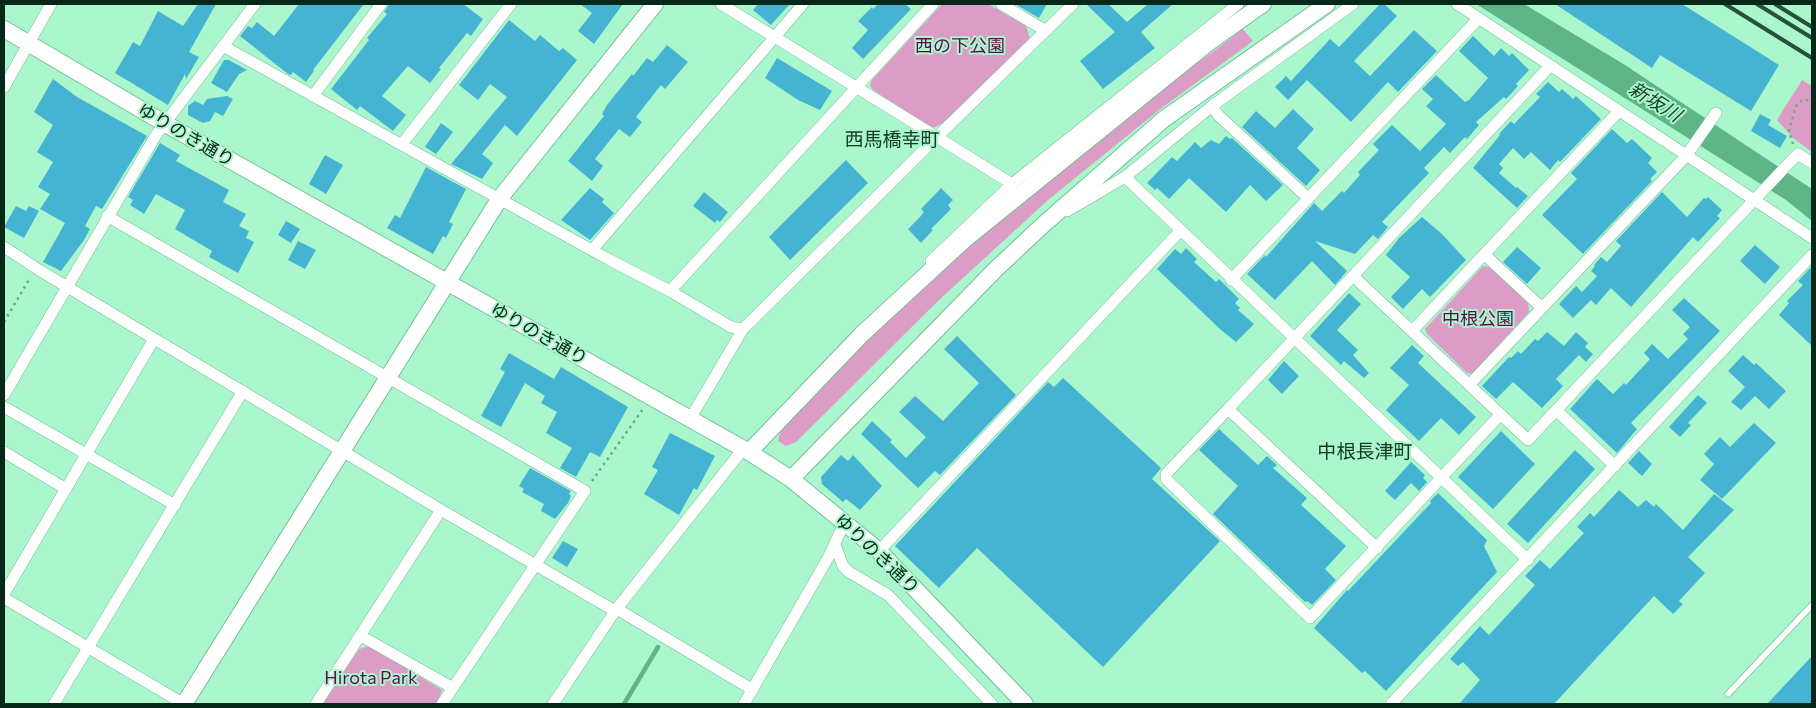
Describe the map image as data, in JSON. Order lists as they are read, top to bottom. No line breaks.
{"streets":{"street":["ゆりのき通り"]},"districts":["西馬橋幸町","中根長津町"],"water":["新坂川"],"parks":["西の下公園","中根公園","Hirota Park"]}
